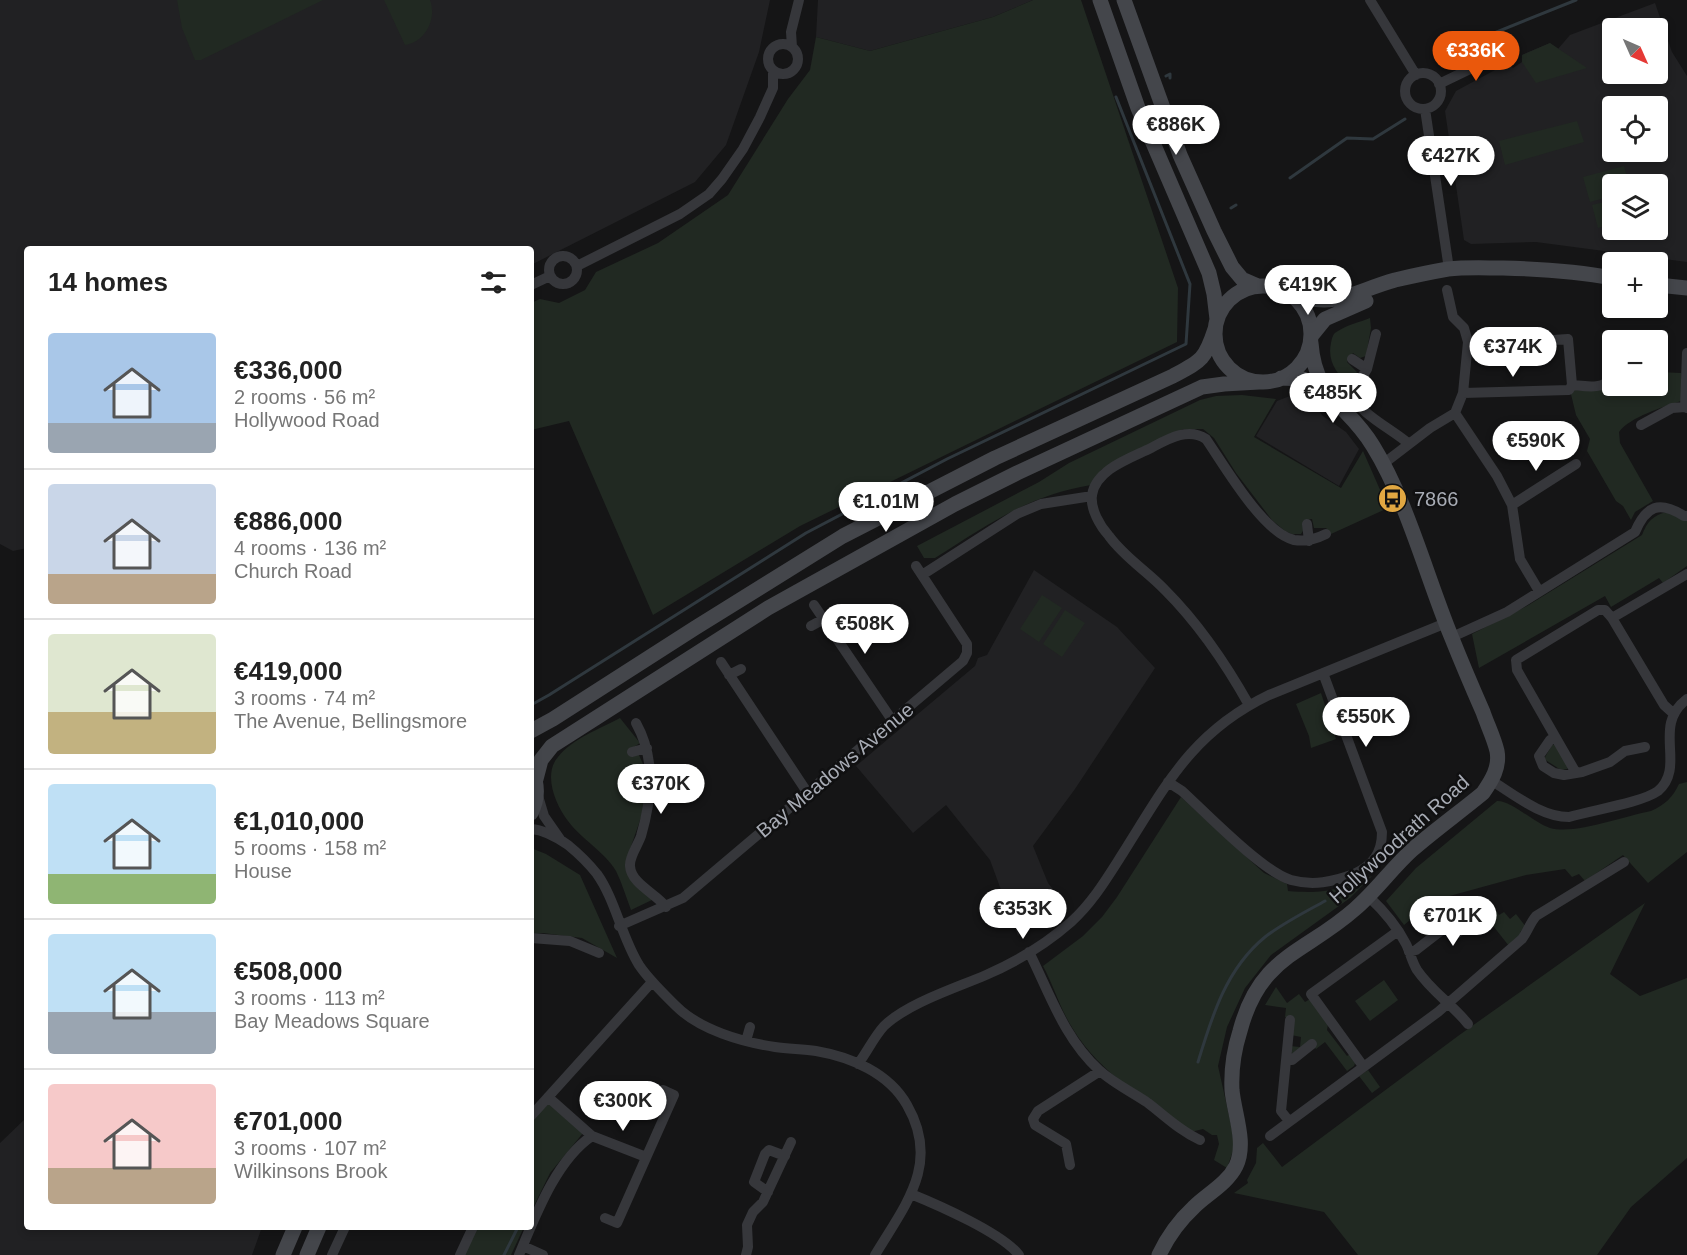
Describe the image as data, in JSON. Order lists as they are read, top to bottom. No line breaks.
{"streets":{"street":["Bay Meadows Avenue","Hollywoodrath Road"]},"places":{"bus stop":["7866"]},"north":"bottom right","page":{"map_buttons":["+","−"],"price":["€336K","€886K","€427K","€419K","€374K","€485K","€590K","€1.01M","€508K","€550K","€370K","€353K","€701K","€300K"],"heading":"14 homes","list":[{"name":"€336,000","note":"2 rooms · 56 m² · Hollywood Road"},{"name":"€886,000","note":"4 rooms · 136 m² · Church Road"},{"name":"€419,000","note":"3 rooms · 74 m² · The Avenue, Bellingsmore"},{"name":"€1,010,000","note":"5 rooms · 158 m² · House"},{"name":"€508,000","note":"3 rooms · 113 m² · Bay Meadows Square"},{"name":"€701,000","note":"3 rooms · 107 m² · Wilkinsons Brook"}]}}
